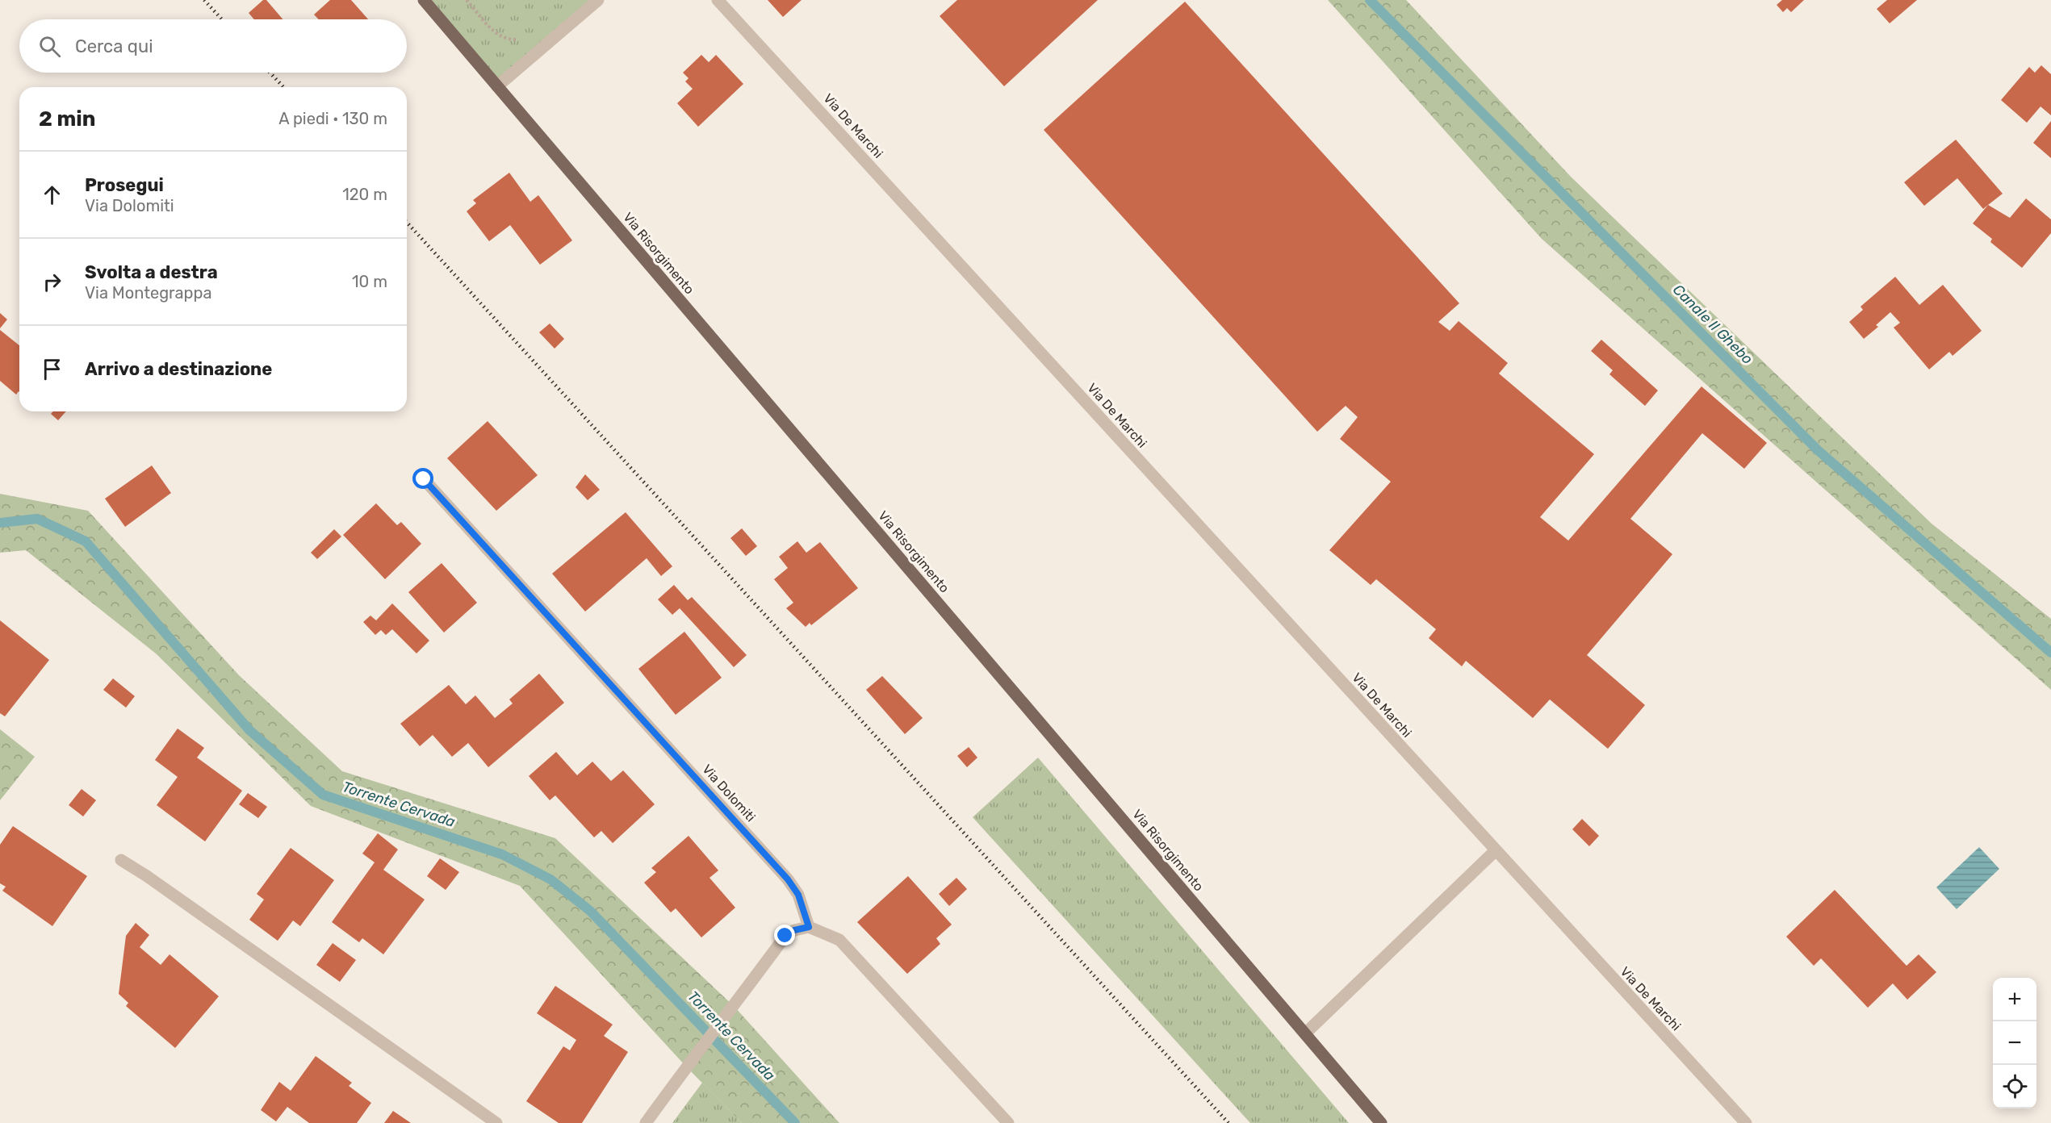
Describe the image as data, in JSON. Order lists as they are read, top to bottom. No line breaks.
{"streets":{"main road":["Via Risorgimento"],"street":["Via De Marchi","Via Dolomiti"]},"water":["Canale Il Ghebo","Torrente Cervada"],"page":{"search":"Cerca qui","heading":["2 min","A piedi · 130 m"],"list":[["Prosegui","Via Dolomiti","120 m"],["Svolta a destra","Via Montegrappa","10 m"],"Arrivo a destinazione"],"map_buttons":["+","−"]}}
